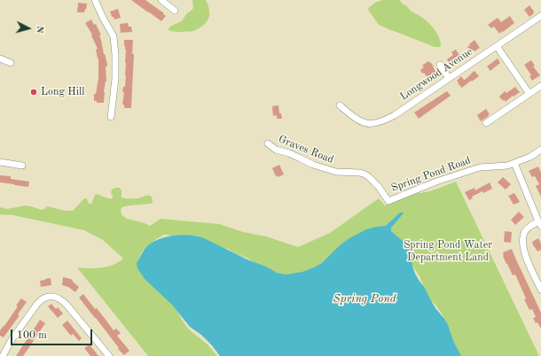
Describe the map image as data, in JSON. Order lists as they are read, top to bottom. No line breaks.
{"streets":{"street":["Longwood Avenue","Graves Road","Spring Pond Road"]},"crossings":[["Graves Road","Spring Pond Road"]],"water":["Spring Pond"],"parks":["Spring Pond Water Department Land"],"places":["Long Hill"],"scale_bar":"100 m","north":"right"}
